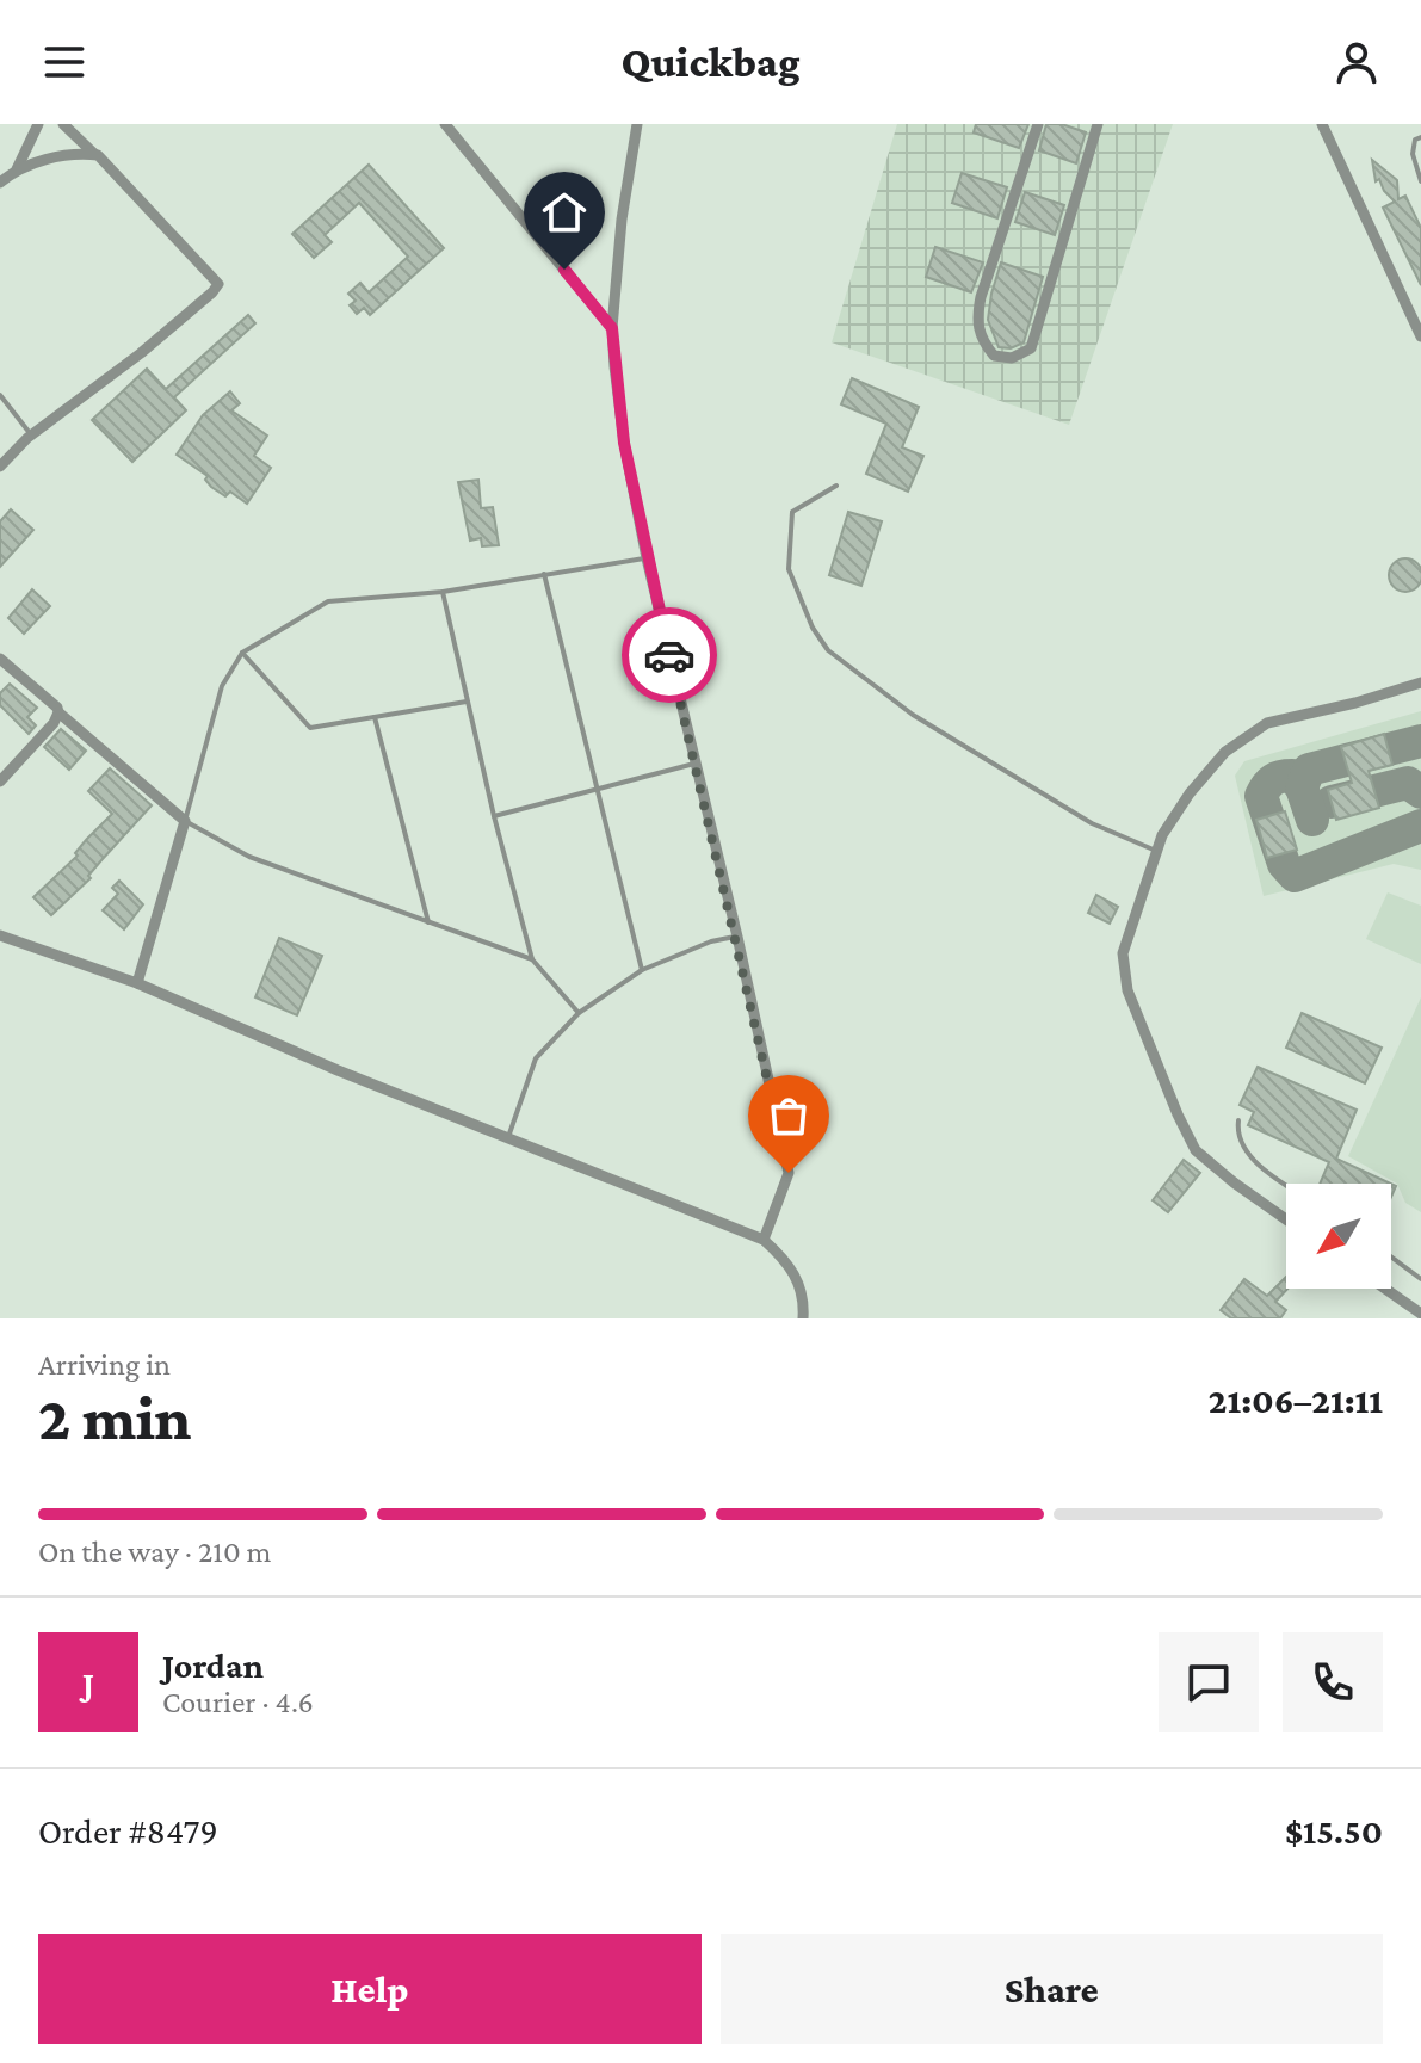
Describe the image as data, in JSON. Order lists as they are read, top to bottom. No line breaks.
{"north":"bottom left","page":{"header":"Quickbag","heading":["2 min","Arriving in","21:06–21:11"],"panel":["Jordan","Courier · 4.6","Order #8479","$15.50"],"bar":"On the way · 210 m","round":"J","buttons":["Help","Share"]}}
